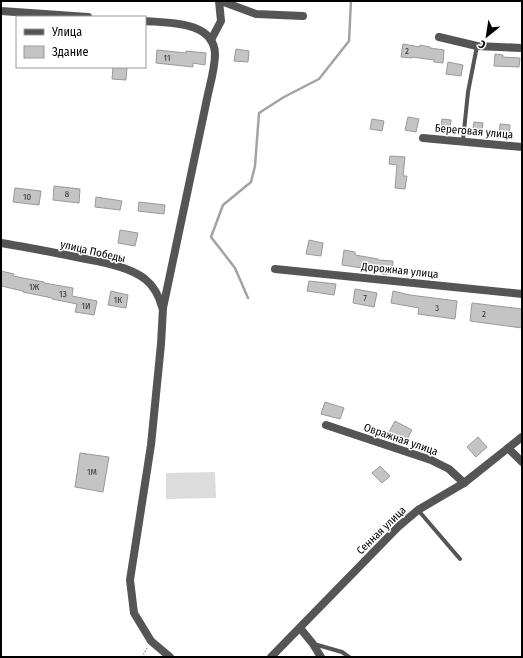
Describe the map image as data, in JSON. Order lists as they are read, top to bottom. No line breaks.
{"streets":{"street":["Береговая улица","улица Победы","Дорожная улица","Овражная улица","Сенная улица"]},"crossings":[["Овражная улица","Сенная улица"]],"house_numbers":["2","11","8","10","1Ж","1З","7","1К","1И","3","2","1М"],"legend":["Улица","Здание"],"north":"bottom left"}
